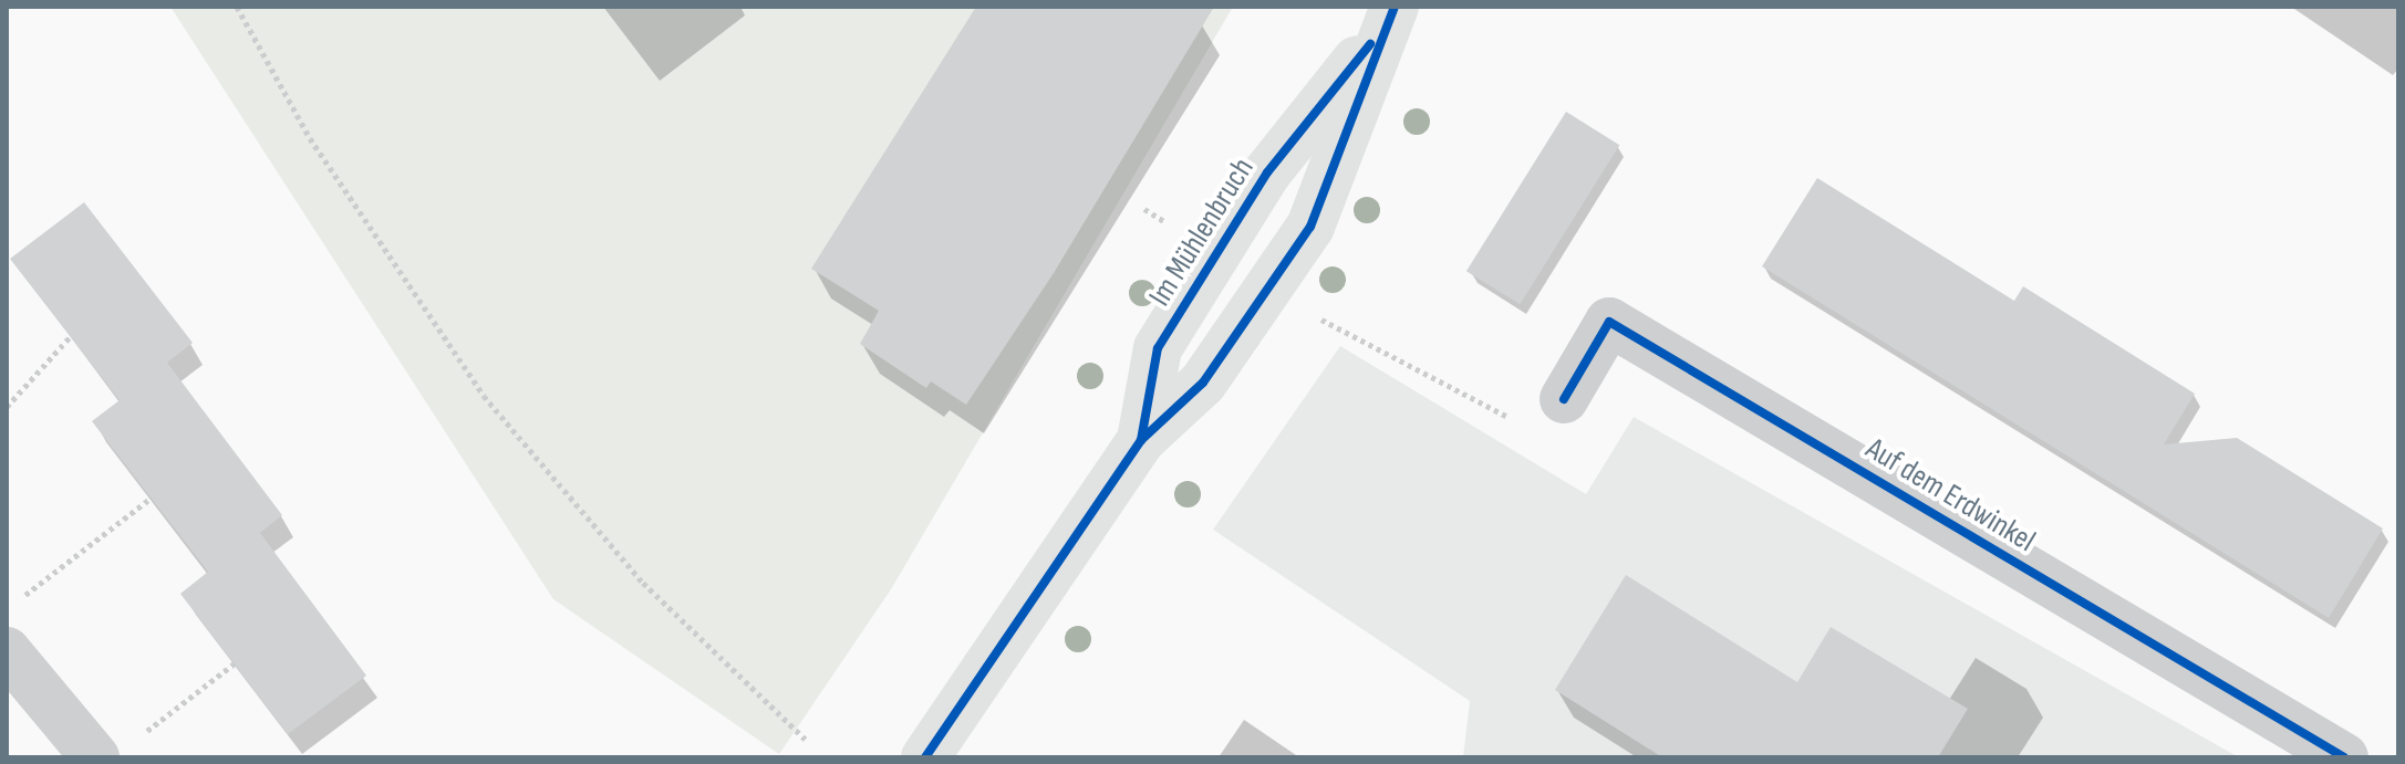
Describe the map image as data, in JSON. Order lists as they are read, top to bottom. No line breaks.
{"streets":{"main road":["Im Mühlenbruch"],"street":["Auf dem Erdwinkel"]}}
